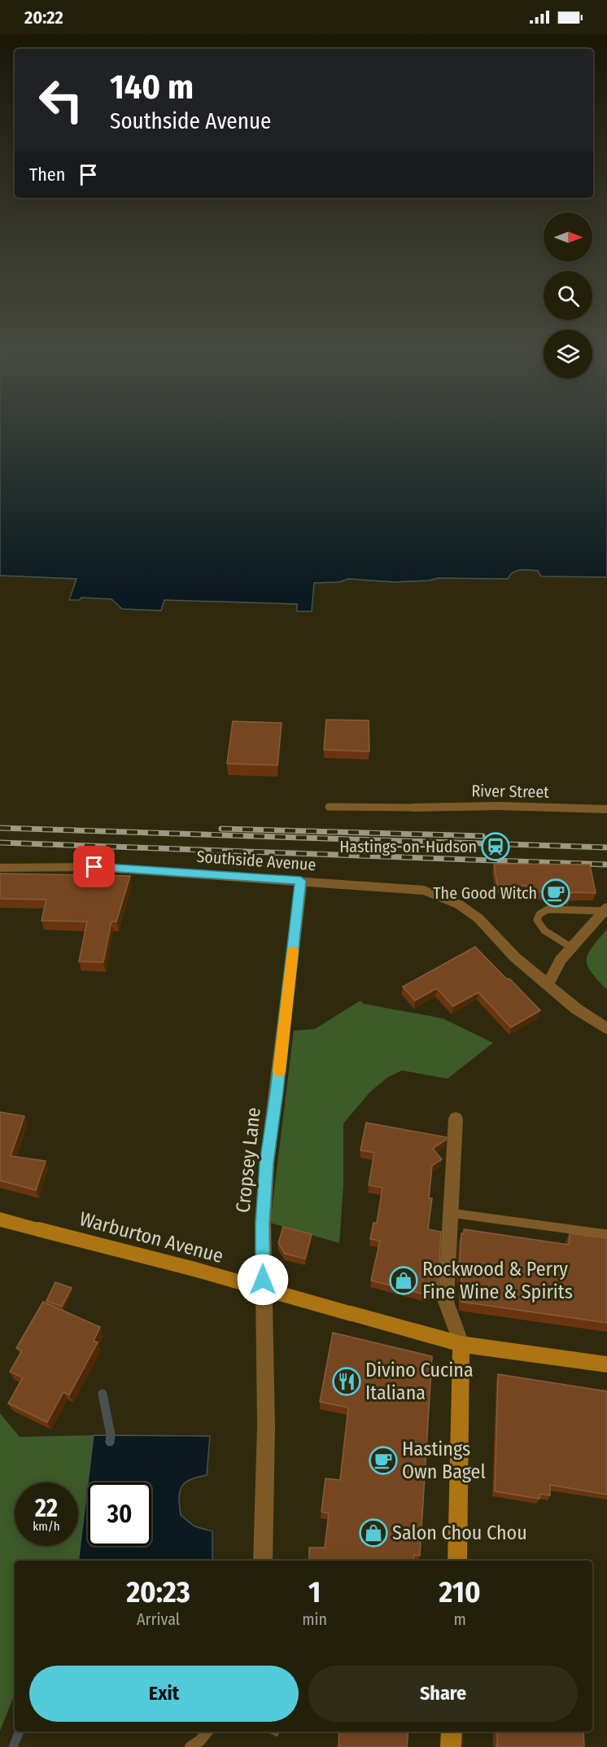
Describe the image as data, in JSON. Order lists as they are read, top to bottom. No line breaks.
{"streets":{"street":["River Street","Southside Avenue","Cropsey Lane","Warburton Avenue"]},"crossings":[["Southside Avenue","Cropsey Lane"]],"places":{"station":["Hastings-on-Hudson"],"cafe":["The Good Witch","Hastings Own Bagel"],"shop":["Rockwood & Perry Fine Wine & Spirits","Salon Chou Chou"],"restaurant":["Divino Cucina Italiana"]},"north":"right","page":{"status":"20:22","turn":["140 m","Southside Avenue"],"then":"Then","speed":"22 km/h","limit":"30","eta":["20:23","Arrival","1","min","210","m"],"buttons":["Exit","Share"]}}
